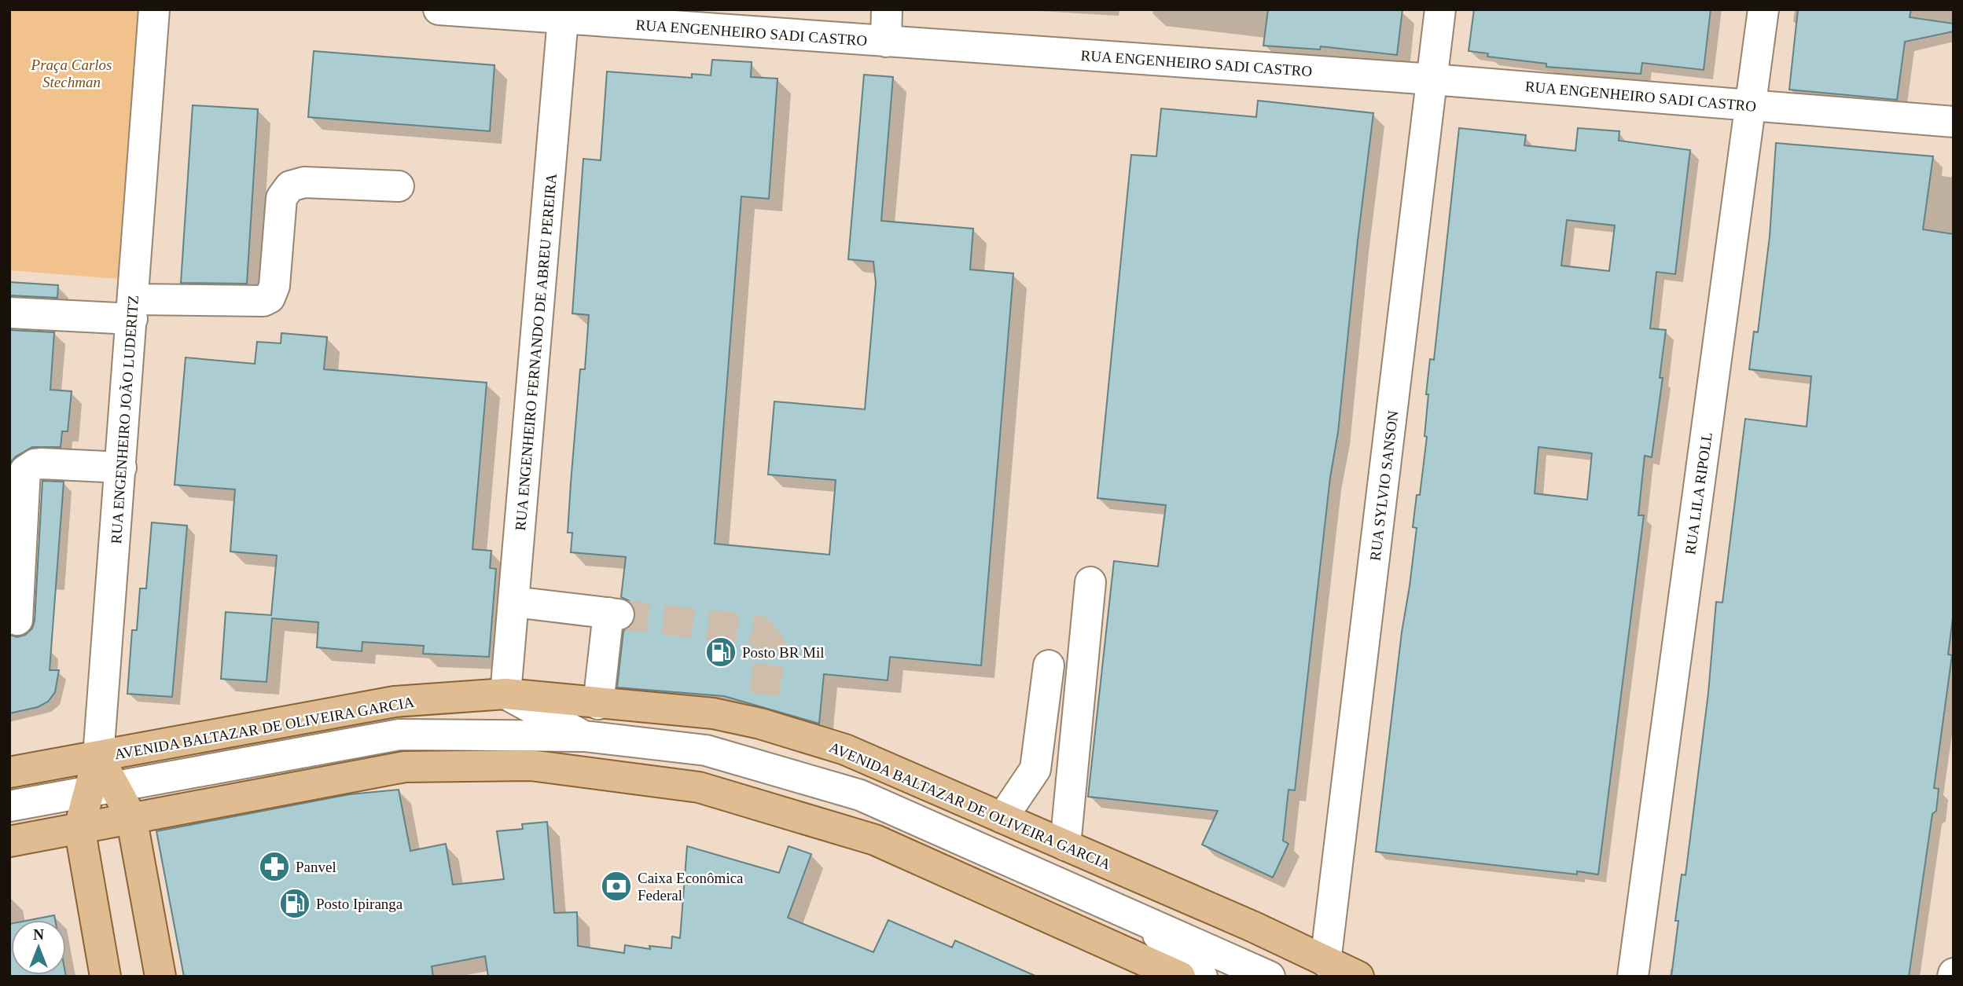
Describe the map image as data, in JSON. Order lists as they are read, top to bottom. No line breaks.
{"streets":{"main road":["RUA ENGENHEIRO JOÃO LUDERITZ","AVENIDA BALTAZAR DE OLIVEIRA GARCIA"],"street":["RUA ENGENHEIRO SADI CASTRO","RUA ENGENHEIRO FERNANDO DE ABREU PEREIRA","RUA SYLVIO SANSON","RUA LILA RIPOLL"]},"crossings":[["RUA ENGENHEIRO SADI CASTRO","RUA ENGENHEIRO FERNANDO DE ABREU PEREIRA"],["RUA ENGENHEIRO SADI CASTRO","RUA SYLVIO SANSON"],["RUA ENGENHEIRO SADI CASTRO","RUA LILA RIPOLL"],["RUA ENGENHEIRO FERNANDO DE ABREU PEREIRA","AVENIDA BALTAZAR DE OLIVEIRA GARCIA"],["RUA ENGENHEIRO JOÃO LUDERITZ","AVENIDA BALTAZAR DE OLIVEIRA GARCIA"],["RUA SYLVIO SANSON","AVENIDA BALTAZAR DE OLIVEIRA GARCIA"]],"parks":["Praça Carlos Stechman"],"places":{"fuel station":["Posto BR Mil","Posto Ipiranga"],"pharmacy":["Panvel"],"bank":["Caixa Econômica Federal"]},"north":"top"}
